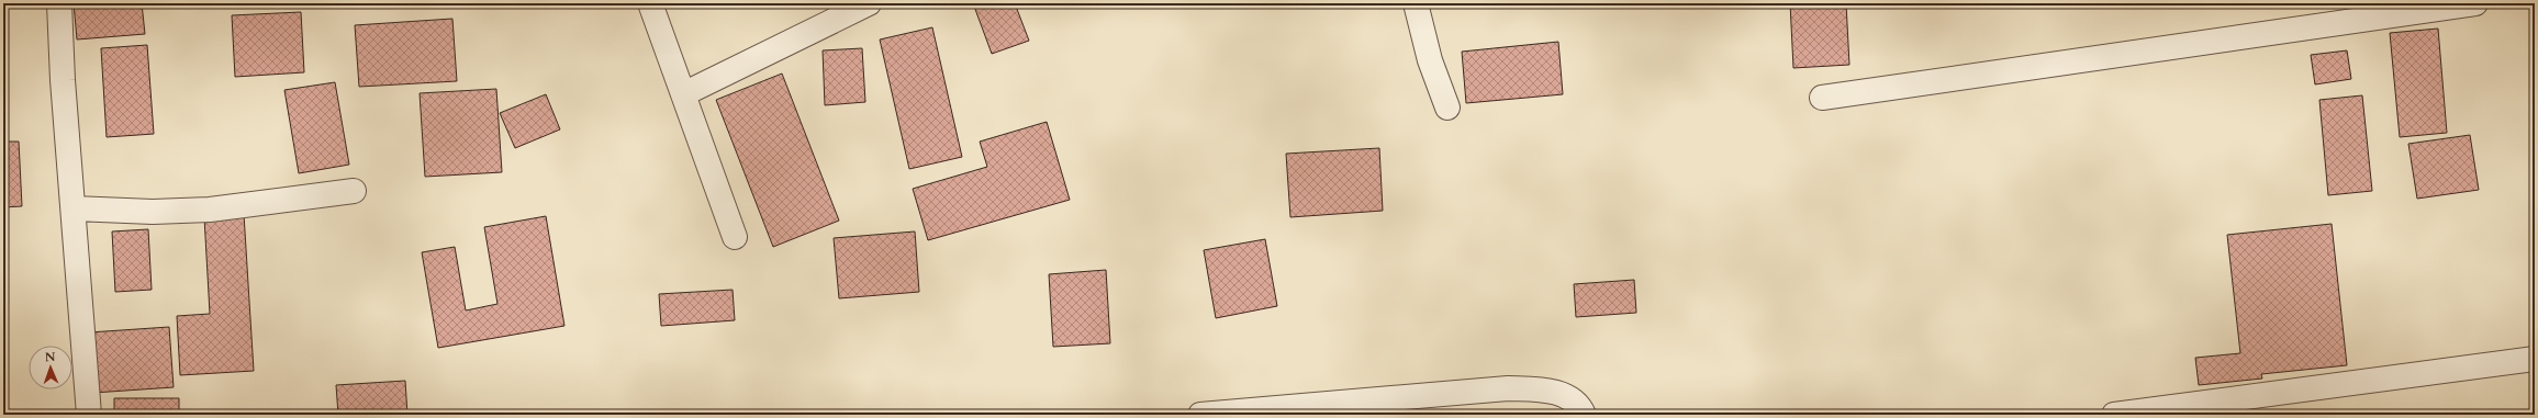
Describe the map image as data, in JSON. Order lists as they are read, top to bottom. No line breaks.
{"north":"top"}
